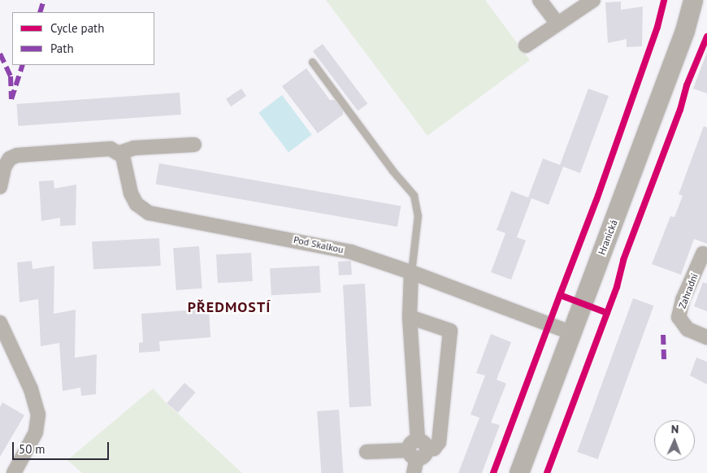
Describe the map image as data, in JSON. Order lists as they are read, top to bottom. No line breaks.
{"streets":{"main road":["Hranická"],"street":["Pod Skalkou","Zahradní"]},"crossings":[["Hranická","Pod Skalkou"]],"districts":["PŘEDMOSTÍ"],"legend":["Cycle path","Path"],"scale_bar":"50 m","north":"top"}
